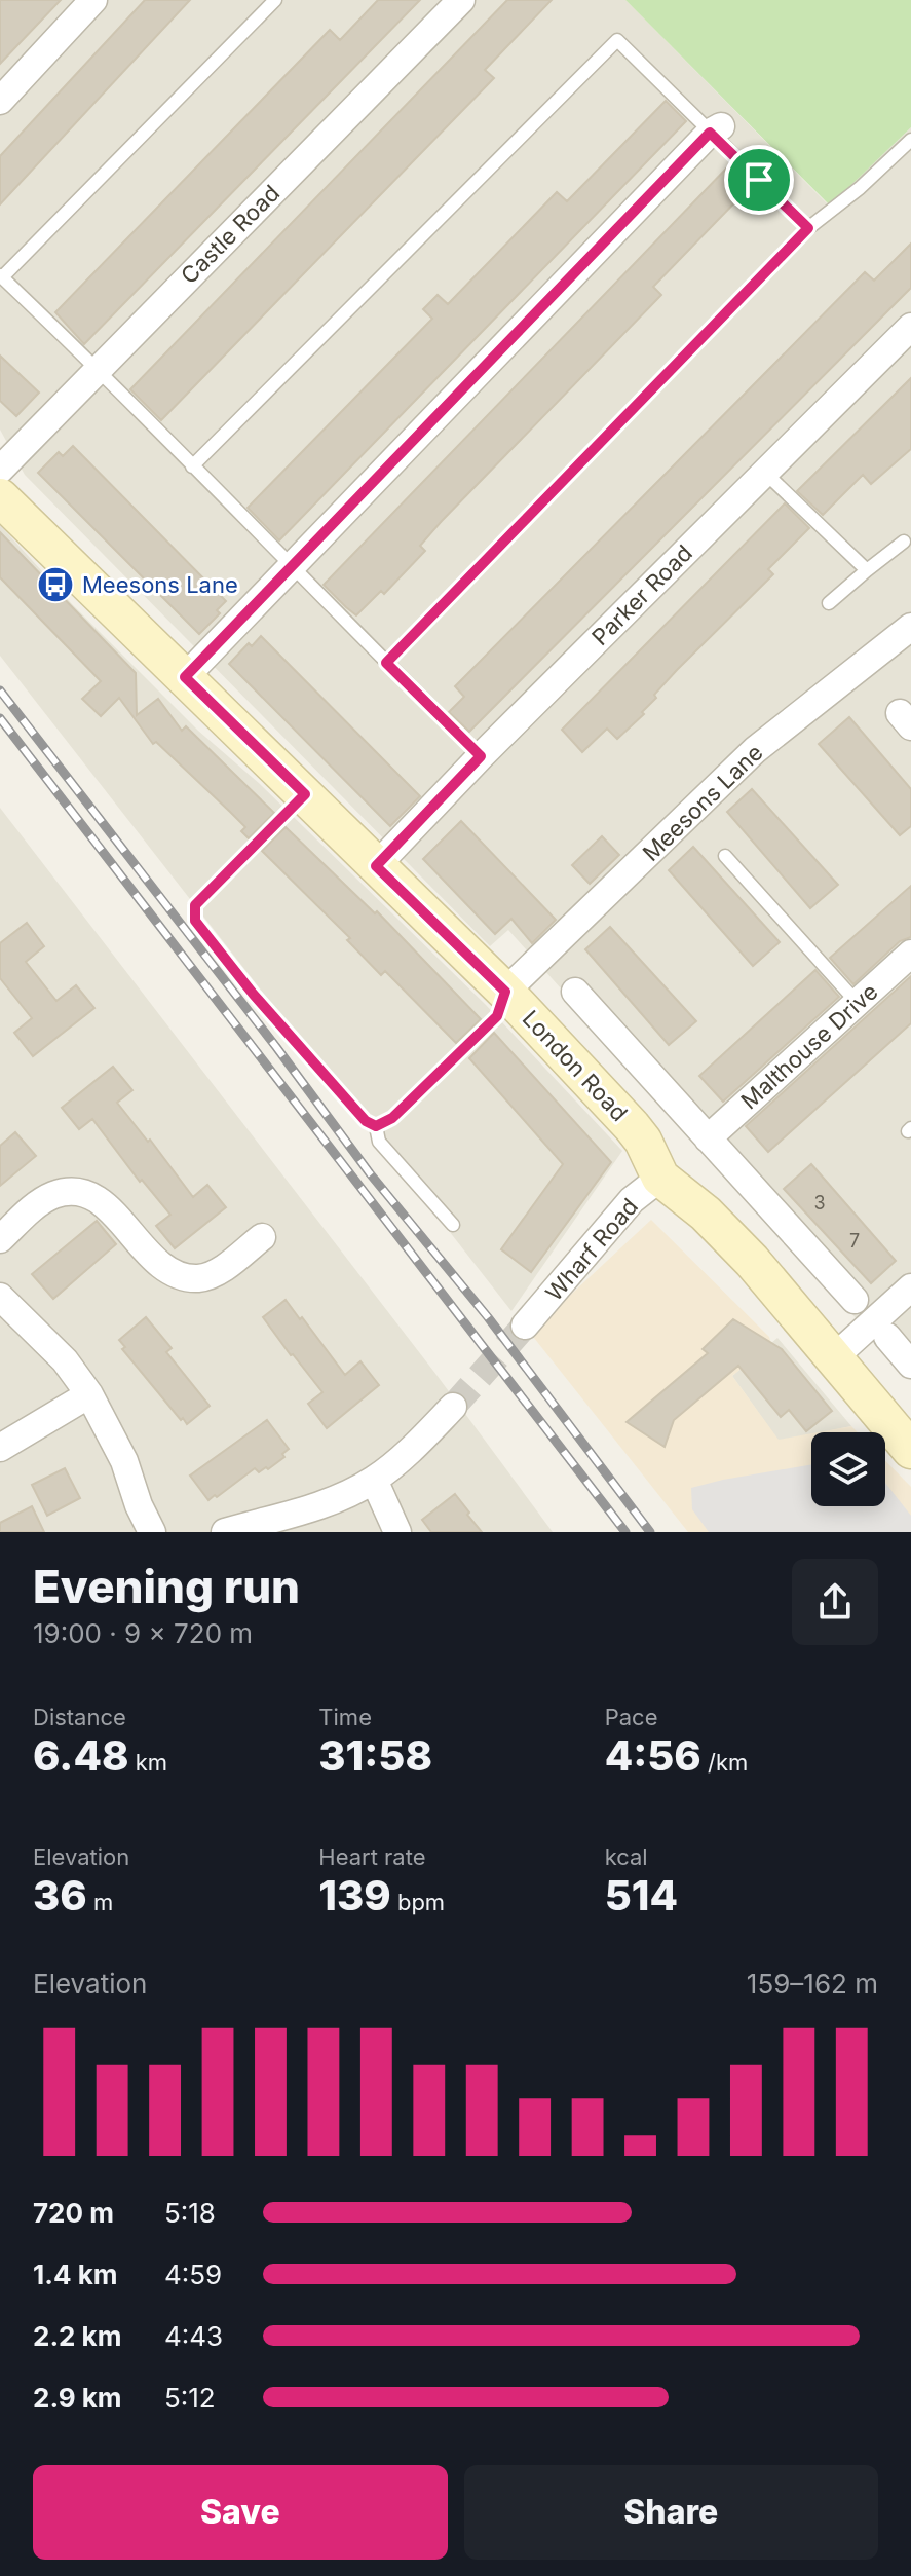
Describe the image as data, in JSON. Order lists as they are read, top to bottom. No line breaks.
{"streets":{"street":["Castle Road","Parker Road","Meesons Lane","Malthouse Drive","London Road","Wharf Road"]},"crossings":[["Parker Road","London Road"],["Meesons Lane","London Road"],["London Road","Wharf Road"]],"places":{"bus stop":["Meesons Lane"]},"house_numbers":["3","7"],"page":{"heading":["Evening run","19:00 · 9 × 720 m"],"stats":[["Distance","6.48 km"],["Time","31:58"],["Pace","4:56 /km"],["Elevation","36 m"],["Heart rate","139 bpm"],["kcal","514"]],"chart":["Elevation","159–162 m"],"list":[{"name":"720 m","note":"5:18"},{"name":"1.4 km","note":"4:59"},{"name":"2.2 km","note":"4:43"},{"name":"2.9 km","note":"5:12"}],"buttons":["Save","Share"]}}
